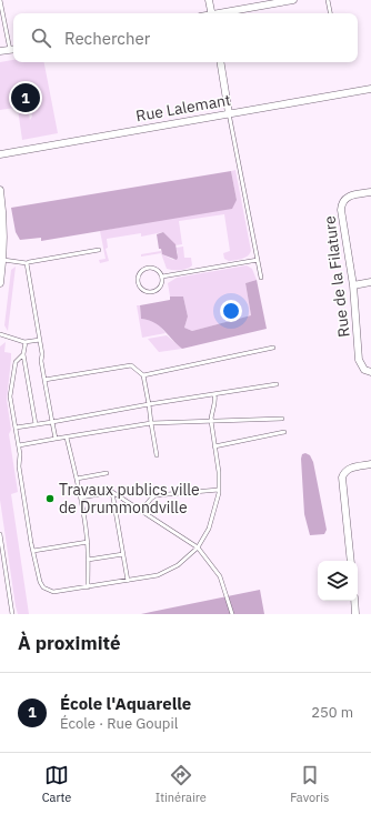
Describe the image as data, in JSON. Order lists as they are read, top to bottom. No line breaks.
{"streets":{"street":["Rue Lalemant","Rue de la Filature"]},"places":["Travaux publics ville de Drummondville"],"page":{"search":"Rechercher","pins":"1","heading":"À proximité","list":[{"mark":"1","name":"École l'Aquarelle","note":"École · Rue Goupil","value":"250 m"}],"nav":["Carte","Itinéraire","Favoris"]}}
